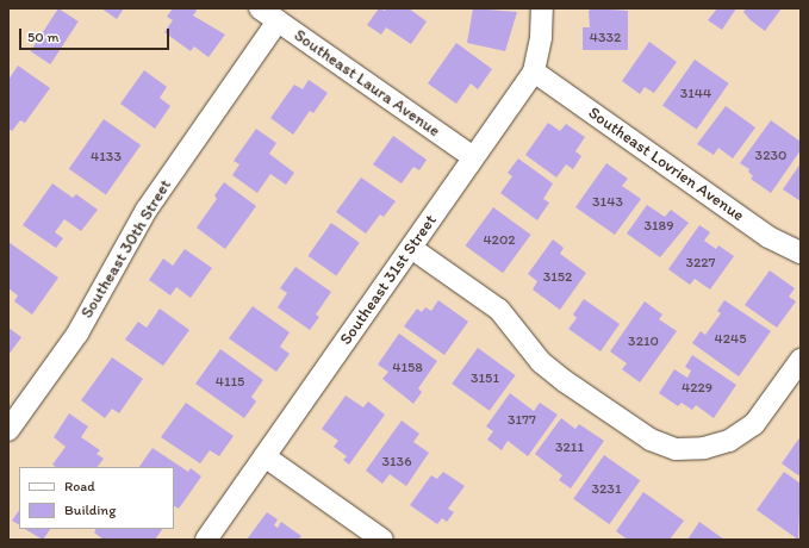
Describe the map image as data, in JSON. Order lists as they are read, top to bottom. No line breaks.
{"streets":{"street":["Southeast Laura Avenue","Southeast Lovrien Avenue","Southeast 30th Street","Southeast 31st Street"]},"crossings":[["Southeast Laura Avenue","Southeast 30th Street"],["Southeast Laura Avenue","Southeast 31st Street"],["Southeast Lovrien Avenue","Southeast 31st Street"]],"house_numbers":["4332","3144","3230","4133","3143","3189","4202","3227","3152","4245","3210","4158","3151","4115","4229","3177","3211","3136","3231"],"legend":["Road","Building"],"scale_bar":"50 m"}
